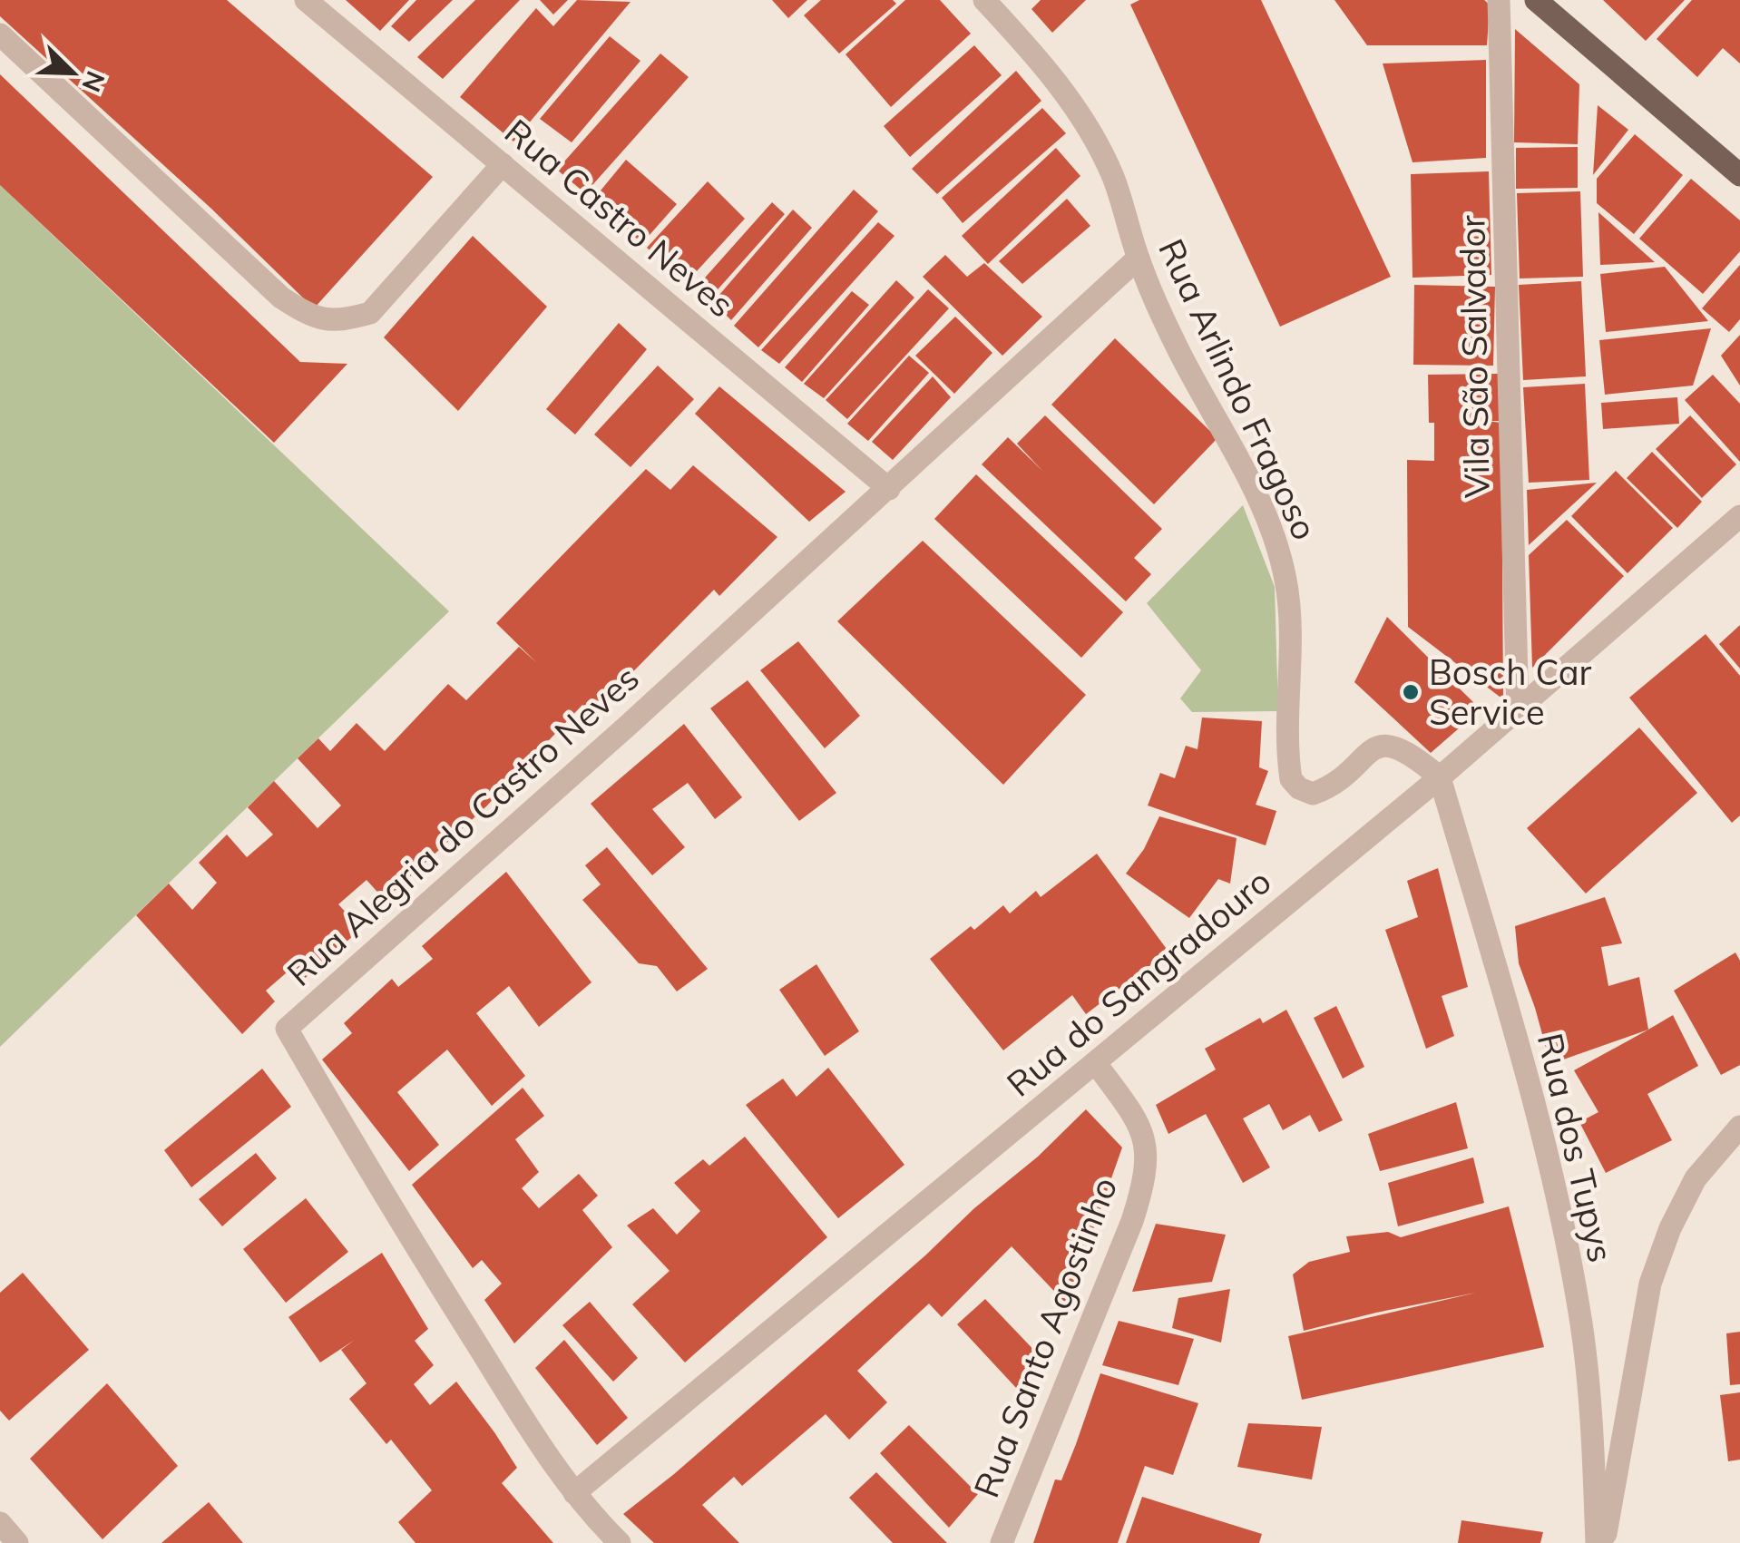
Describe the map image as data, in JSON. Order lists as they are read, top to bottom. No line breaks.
{"streets":{"street":["Rua Castro Neves","Vila São Salvador","Rua Arlindo Fragoso","Rua Alegria do Castro Neves","Rua do Sangradouro","Rua dos Tupys","Rua Santo Agostinho"]},"crossings":[["Rua Castro Neves","Rua Alegria do Castro Neves"],["Vila São Salvador","Rua do Sangradouro"],["Rua Arlindo Fragoso","Rua Alegria do Castro Neves"],["Rua Arlindo Fragoso","Rua do Sangradouro"],["Rua Arlindo Fragoso","Rua dos Tupys"],["Rua Alegria do Castro Neves","Rua do Sangradouro"],["Rua do Sangradouro","Rua dos Tupys"],["Rua do Sangradouro","Rua Santo Agostinho"]],"places":["Bosch Car Service"],"north":"bottom right"}
